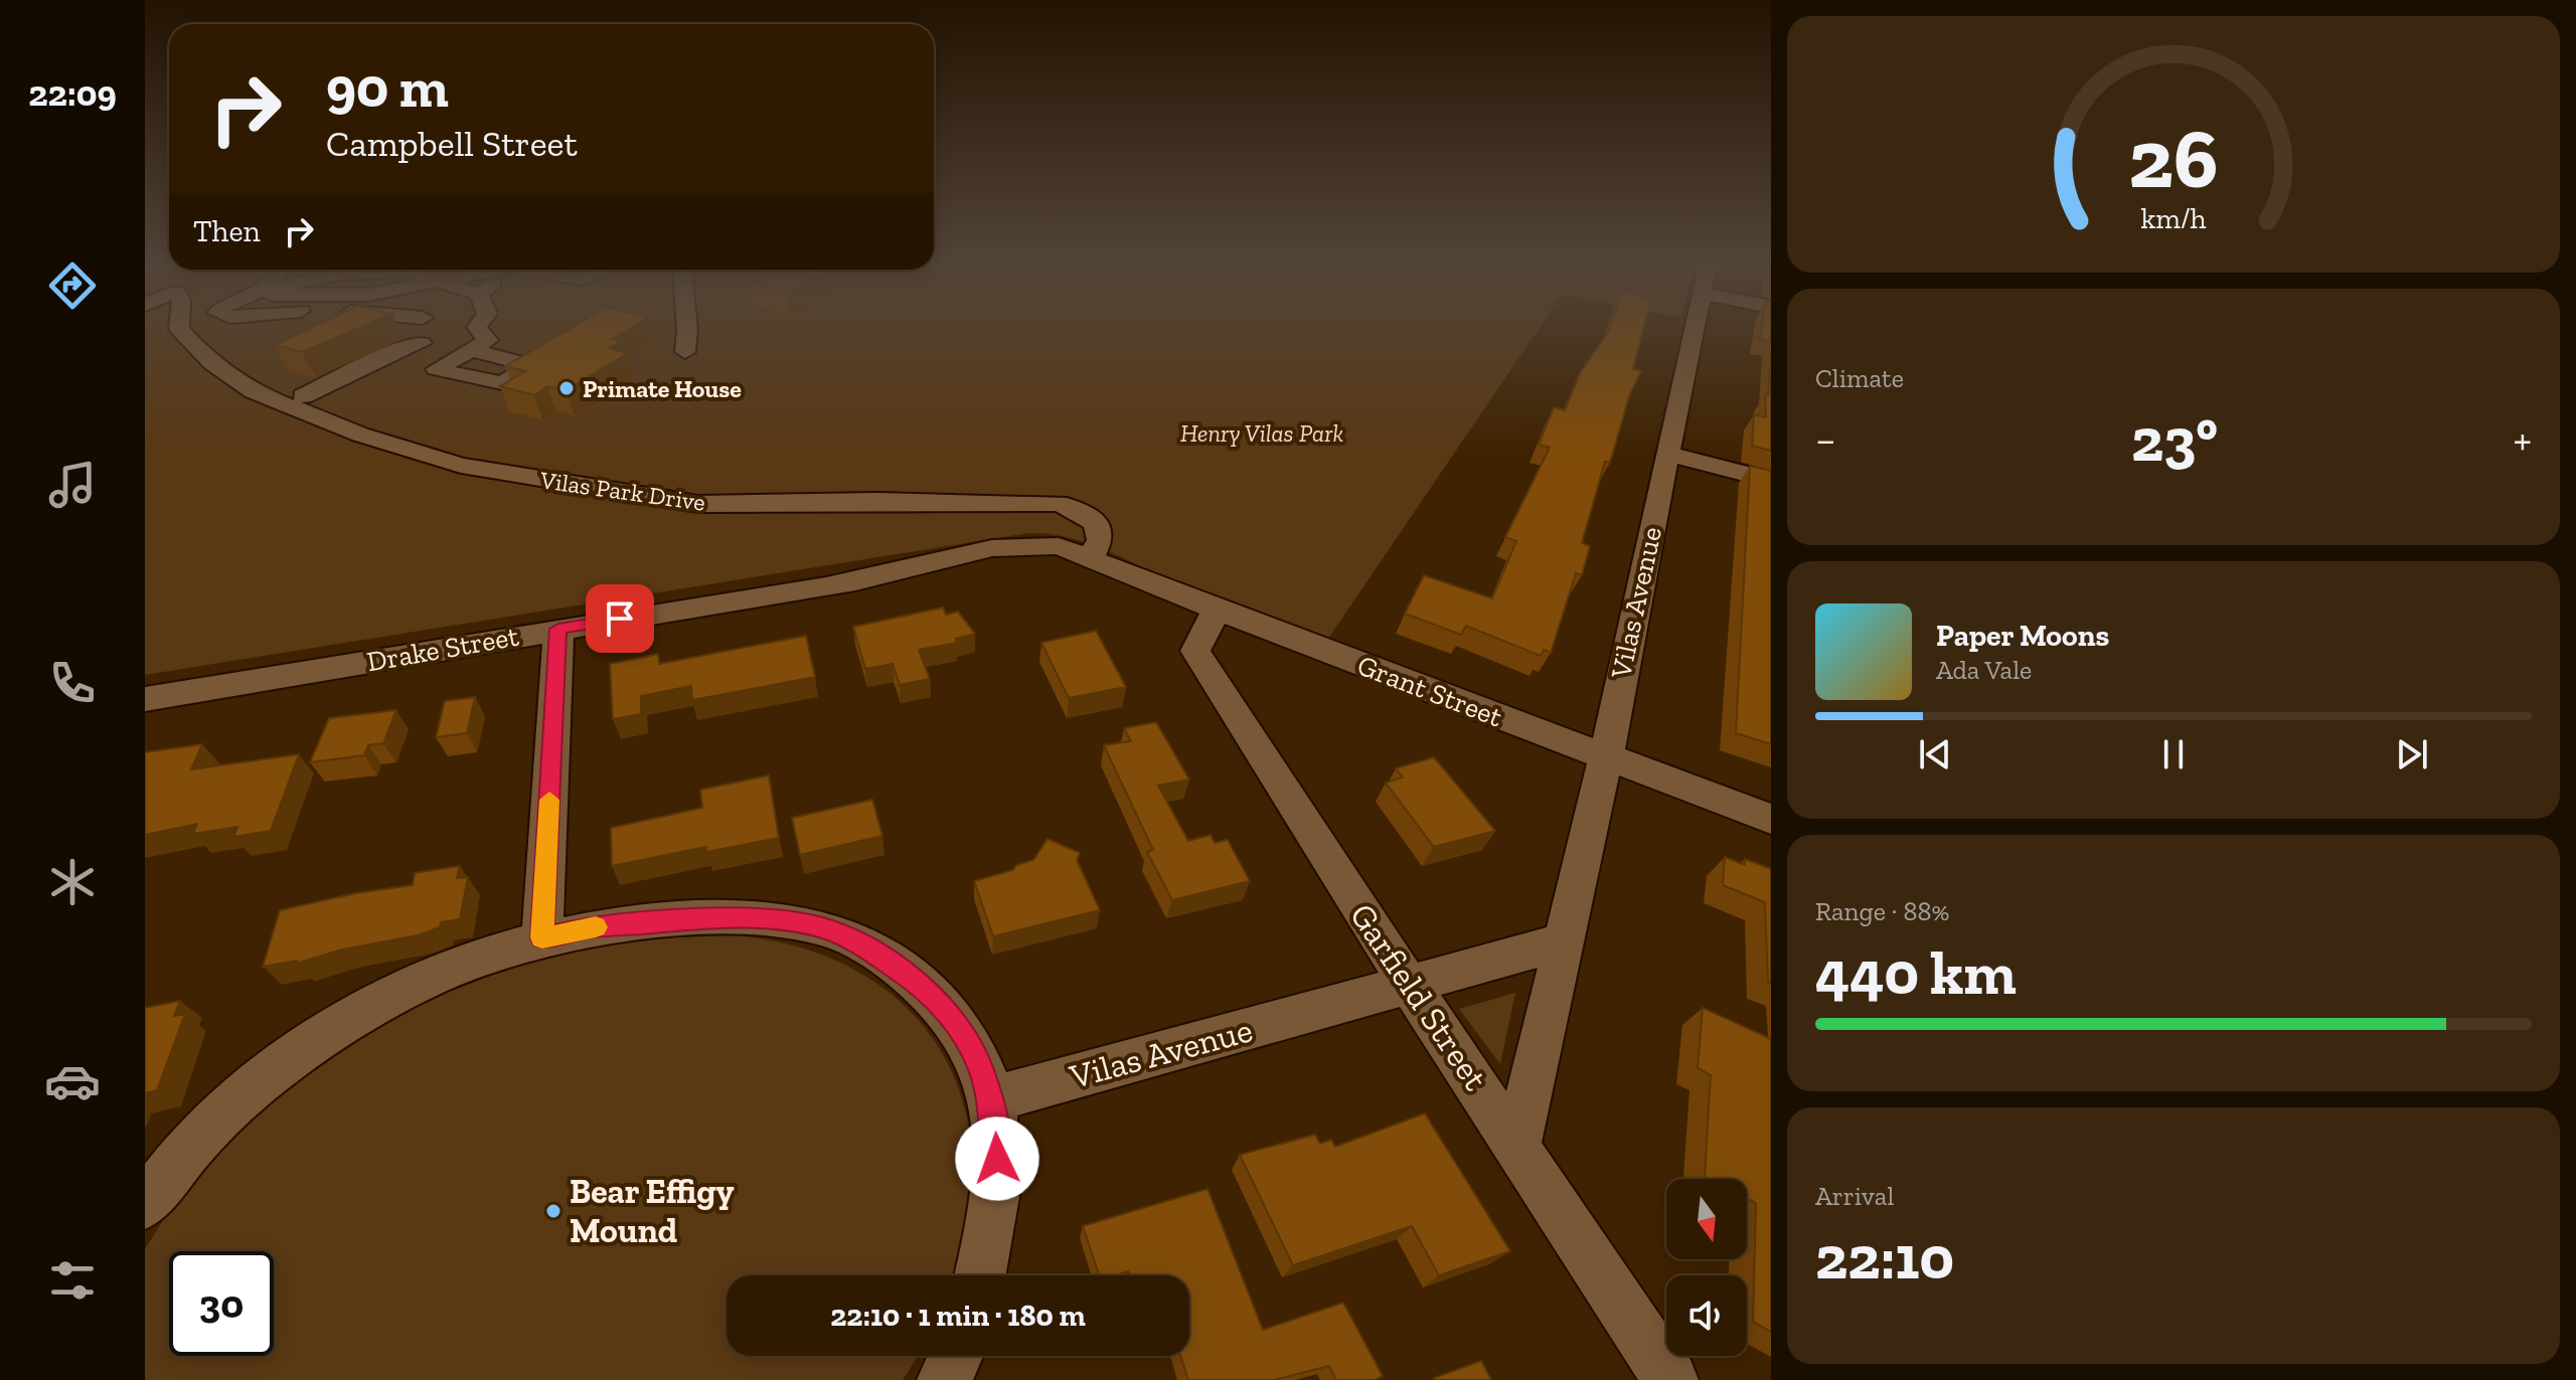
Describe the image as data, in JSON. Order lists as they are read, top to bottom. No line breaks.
{"streets":{"street":["Vilas Park Drive","Vilas Avenue","Drake Street","Grant Street","Garfield Street"]},"crossings":[["Vilas Park Drive","Drake Street"],["Vilas Park Drive","Grant Street"],["Vilas Avenue","Grant Street"],["Vilas Avenue","Garfield Street"],["Drake Street","Grant Street"],["Grant Street","Garfield Street"]],"parks":["Henry Vilas Park"],"places":["Primate House","Bear Effigy Mound"],"north":"bottom","page":{"tabs":"22:09","turn":["90 m","Campbell Street"],"then":"Then","tile":["Climate",["Range · 88%","440 km"],["Arrival","22:10"]],"heat":["−","23°","+"],"song":["Paper Moons","Ada Vale"],"limit":"30","trip":"22:10 · 1 min · 180 m","gauge":["26","km/h"]}}
